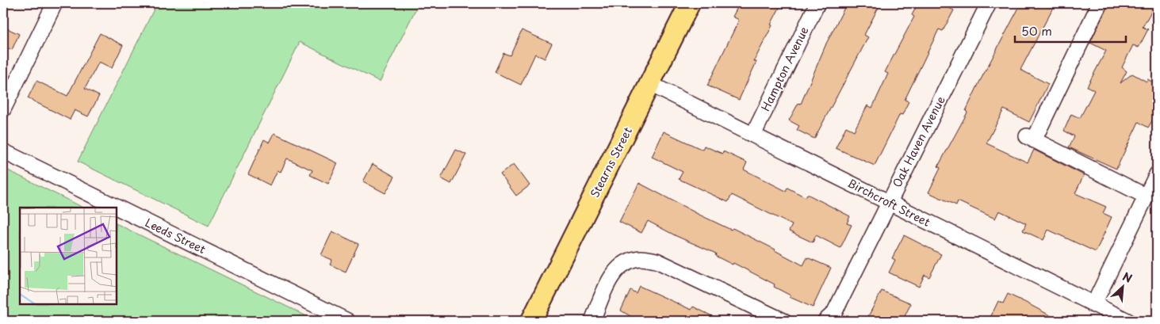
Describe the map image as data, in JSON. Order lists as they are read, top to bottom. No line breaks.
{"streets":{"main road":["Stearns Street"],"street":["Hampton Avenue","Oak Haven Avenue","Birchcroft Street","Leeds Street"]},"crossings":[["Hampton Avenue","Birchcroft Street"],["Oak Haven Avenue","Birchcroft Street"],["Stearns Street","Birchcroft Street"]],"scale_bar":"50 m","north":"top right"}
